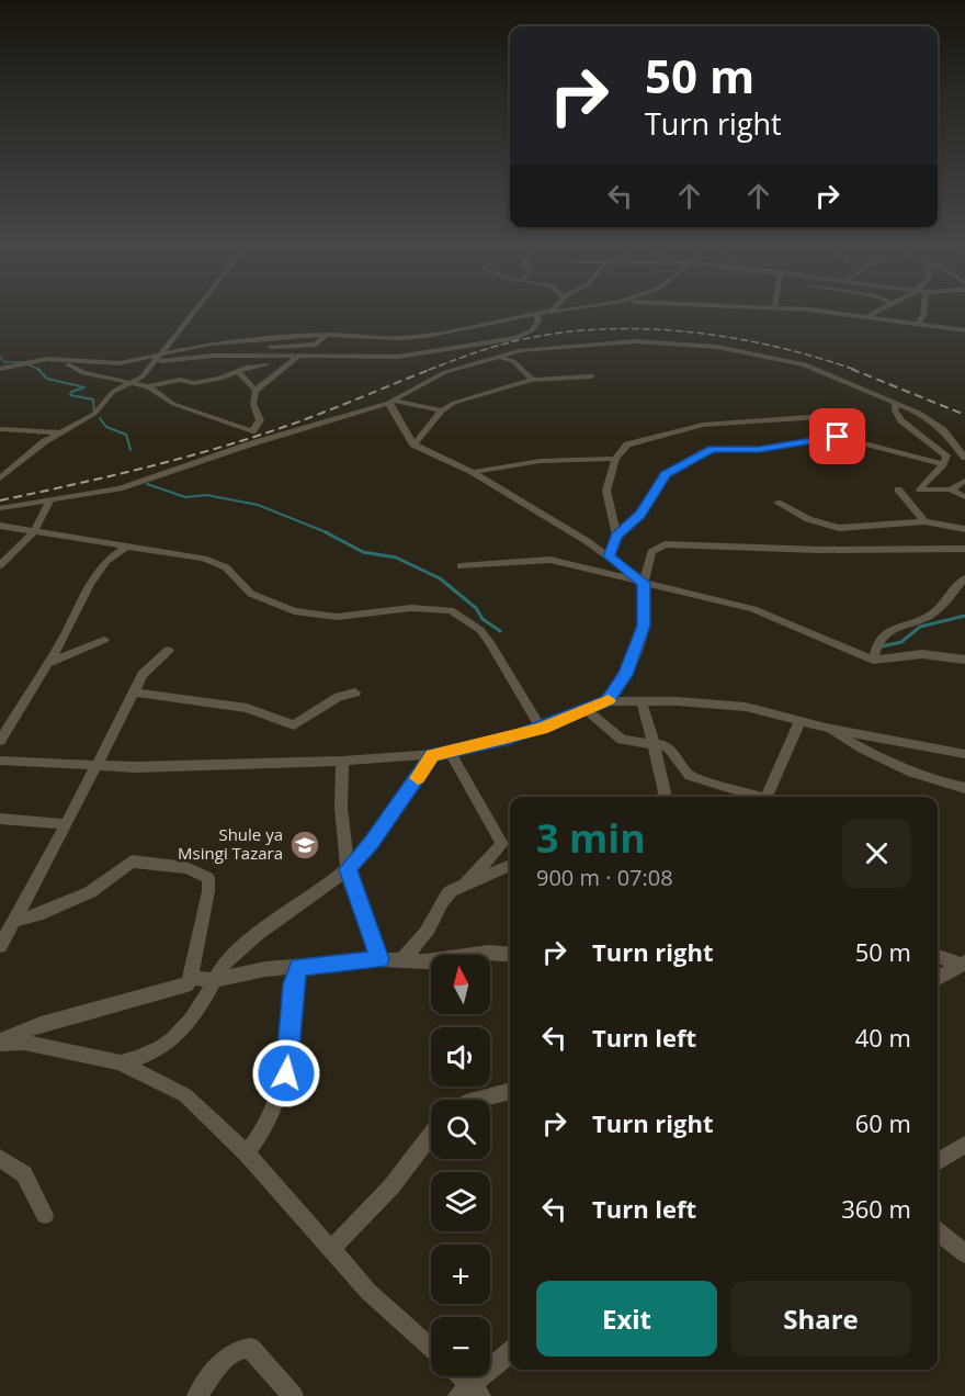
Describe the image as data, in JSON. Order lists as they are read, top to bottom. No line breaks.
{"places":{"school or university":["Shule ya Msingi Tazara"]},"north":"top","page":{"turn":["50 m","Turn right"],"heading":["3 min","900 m · 07:08"],"list":[{"name":"Turn right","value":"50 m"},{"name":"Turn left","value":"40 m"},{"name":"Turn right","value":"60 m"},{"name":"Turn left","value":"360 m"}],"map_buttons":["+","−"],"buttons":["Exit","Share"]}}
